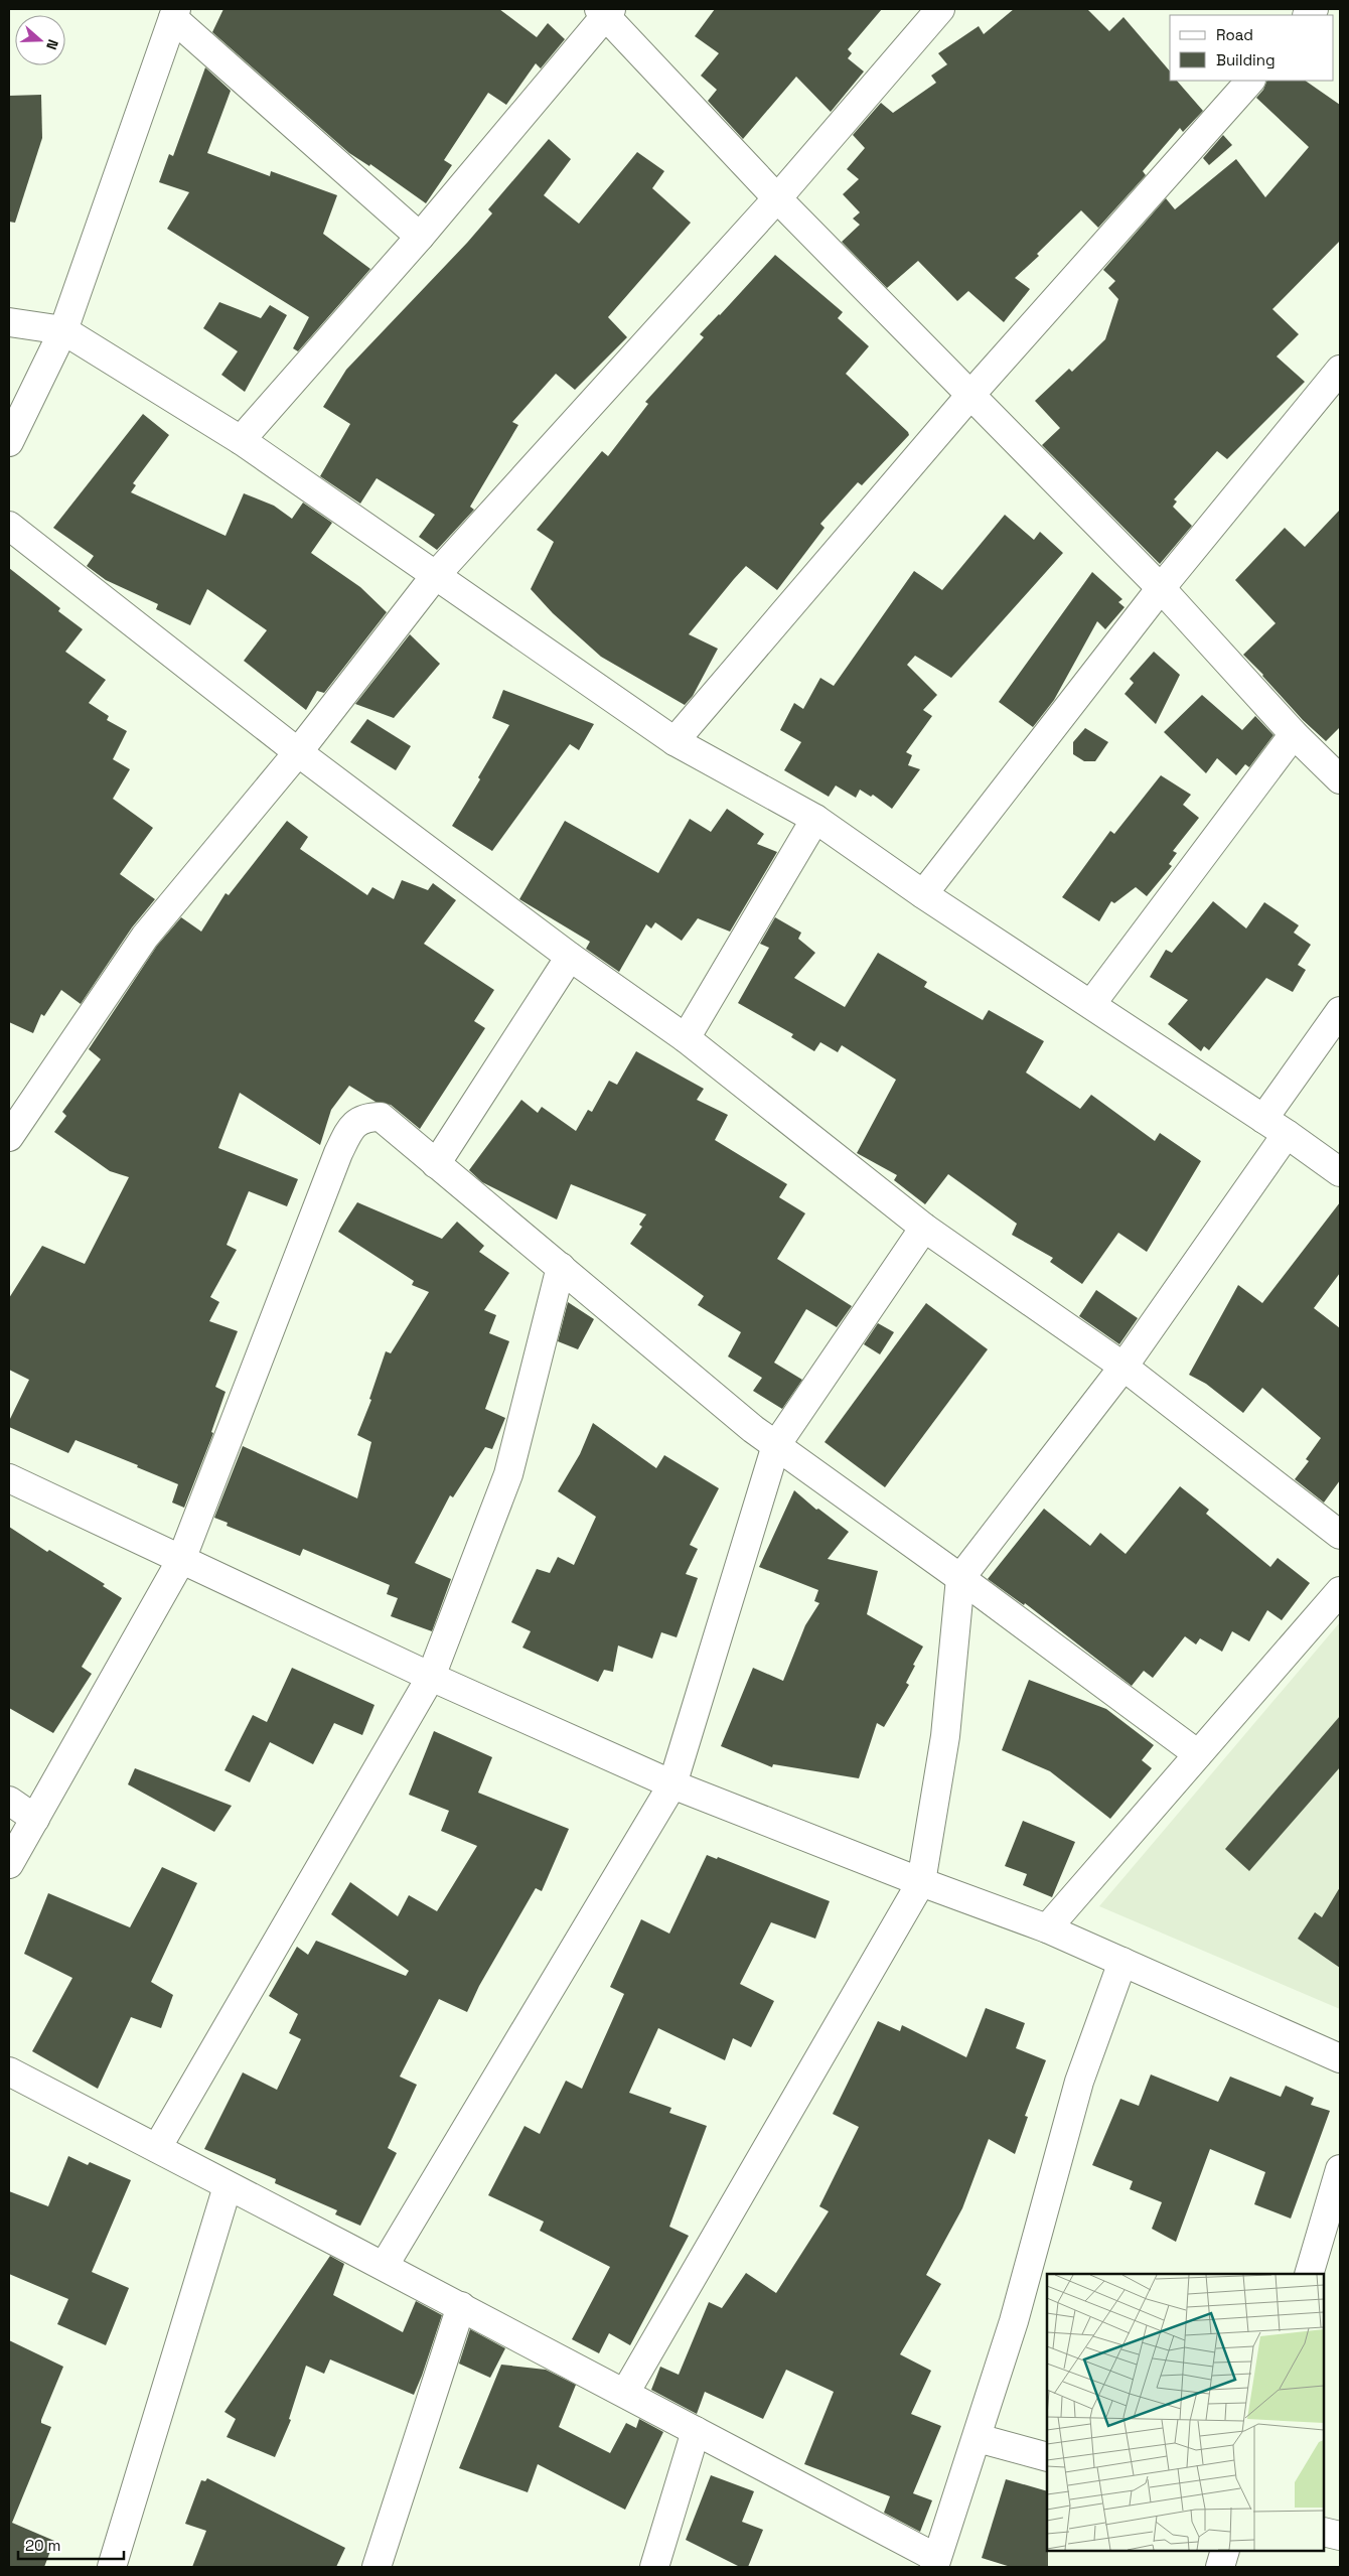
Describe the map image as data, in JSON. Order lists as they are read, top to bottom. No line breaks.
{"legend":["Road","Building"],"scale_bar":"20 m","north":"right"}
